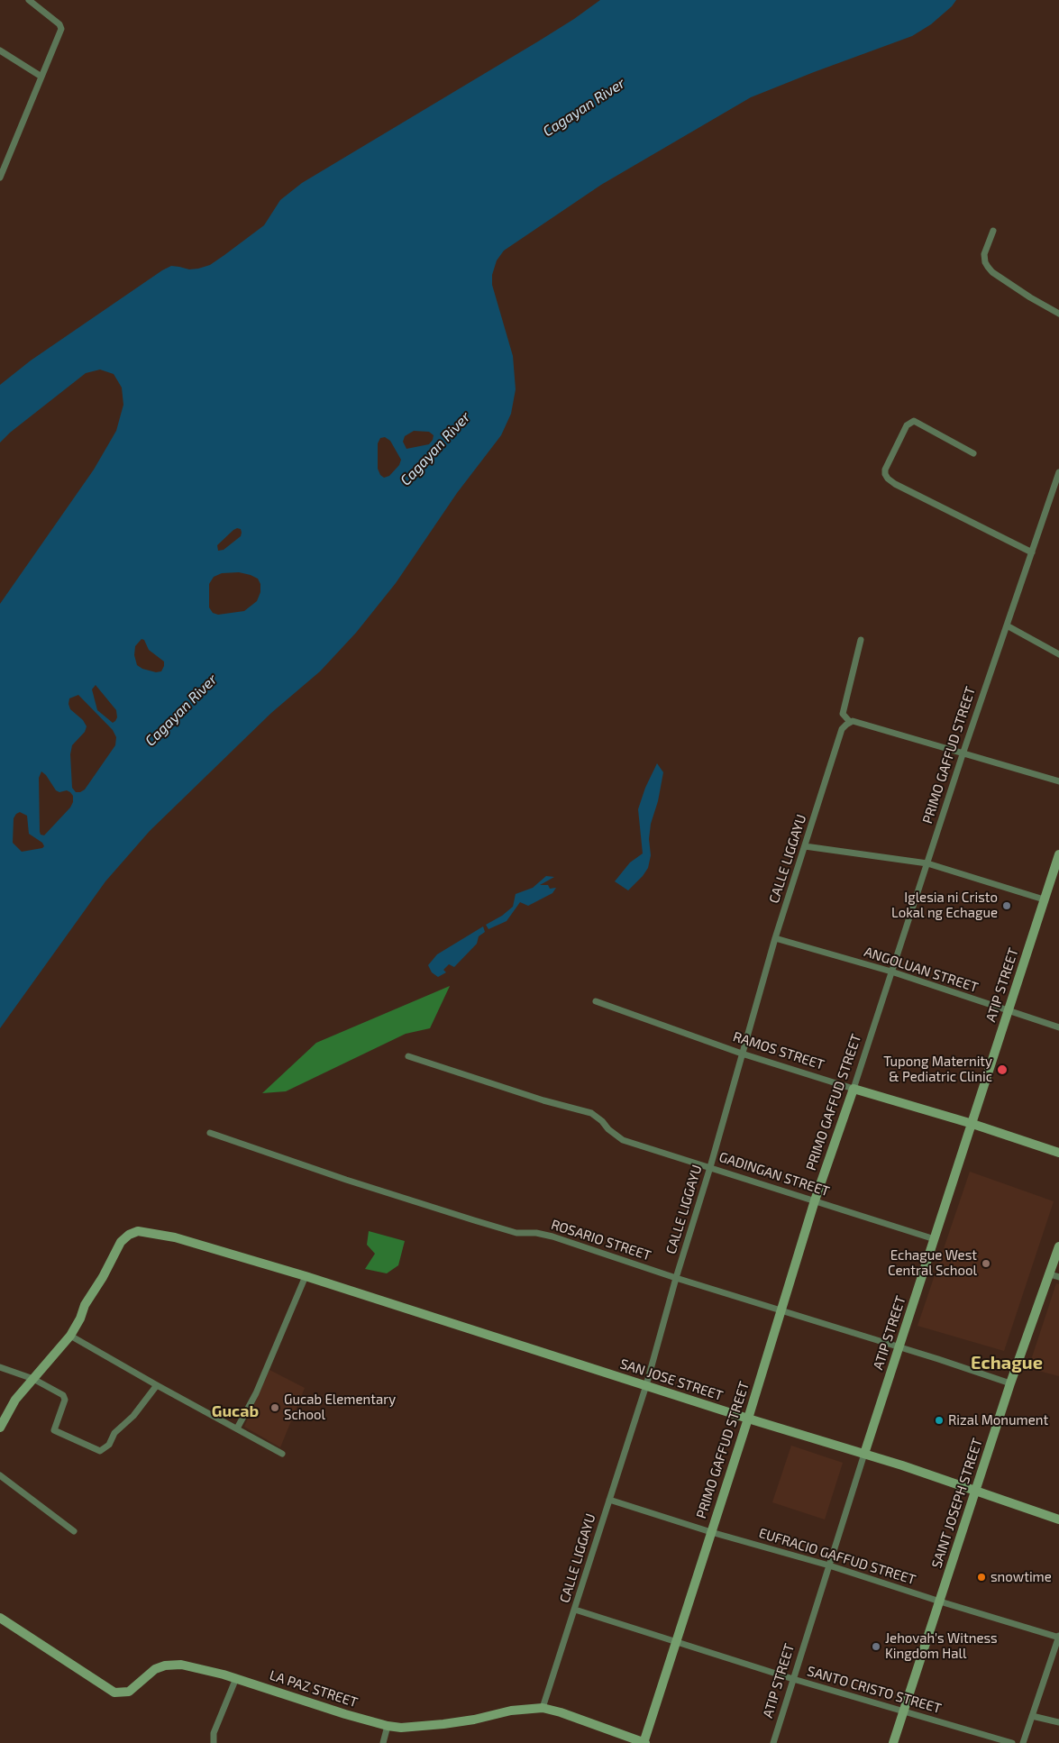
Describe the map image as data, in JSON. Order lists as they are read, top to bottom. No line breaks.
{"streets":{"street":["PRIMO GAFFUD STREET","CALLE LIGGAYU","ANGOLUAN STREET","ATIP STREET","RAMOS STREET","GADINGAN STREET","ROSARIO STREET","SAN JOSE STREET","SAINT JOSEPH STREET","EUFRACIO GAFFUD STREET","LA PAZ STREET","SANTO CRISTO STREET"]},"crossings":[["PRIMO GAFFUD STREET","ANGOLUAN STREET"],["PRIMO GAFFUD STREET","RAMOS STREET"],["PRIMO GAFFUD STREET","GADINGAN STREET"],["PRIMO GAFFUD STREET","ROSARIO STREET"],["PRIMO GAFFUD STREET","SAN JOSE STREET"],["PRIMO GAFFUD STREET","EUFRACIO GAFFUD STREET"],["PRIMO GAFFUD STREET","LA PAZ STREET"],["PRIMO GAFFUD STREET","SANTO CRISTO STREET"],["CALLE LIGGAYU","ANGOLUAN STREET"],["CALLE LIGGAYU","RAMOS STREET"],["CALLE LIGGAYU","GADINGAN STREET"],["CALLE LIGGAYU","ROSARIO STREET"],["CALLE LIGGAYU","SAN JOSE STREET"],["CALLE LIGGAYU","EUFRACIO GAFFUD STREET"],["CALLE LIGGAYU","LA PAZ STREET"],["CALLE LIGGAYU","SANTO CRISTO STREET"],["ANGOLUAN STREET","ATIP STREET"],["ATIP STREET","RAMOS STREET"],["ATIP STREET","GADINGAN STREET"],["ATIP STREET","ROSARIO STREET"],["ATIP STREET","SAN JOSE STREET"],["ATIP STREET","EUFRACIO GAFFUD STREET"],["ATIP STREET","SANTO CRISTO STREET"],["ROSARIO STREET","SAINT JOSEPH STREET"],["SAN JOSE STREET","SAINT JOSEPH STREET"],["SAINT JOSEPH STREET","EUFRACIO GAFFUD STREET"],["SAINT JOSEPH STREET","SANTO CRISTO STREET"]],"districts":["Echague","Gucab"],"water":["Cagayan River"],"places":["Iglesia ni Cristo Lokal ng Echague","Tupong Maternity & Pediatric Clinic","Echague West Central School","Gucab Elementary School","Rizal Monument","snowtime","Jehovah's Witness Kingdom Hall"]}
